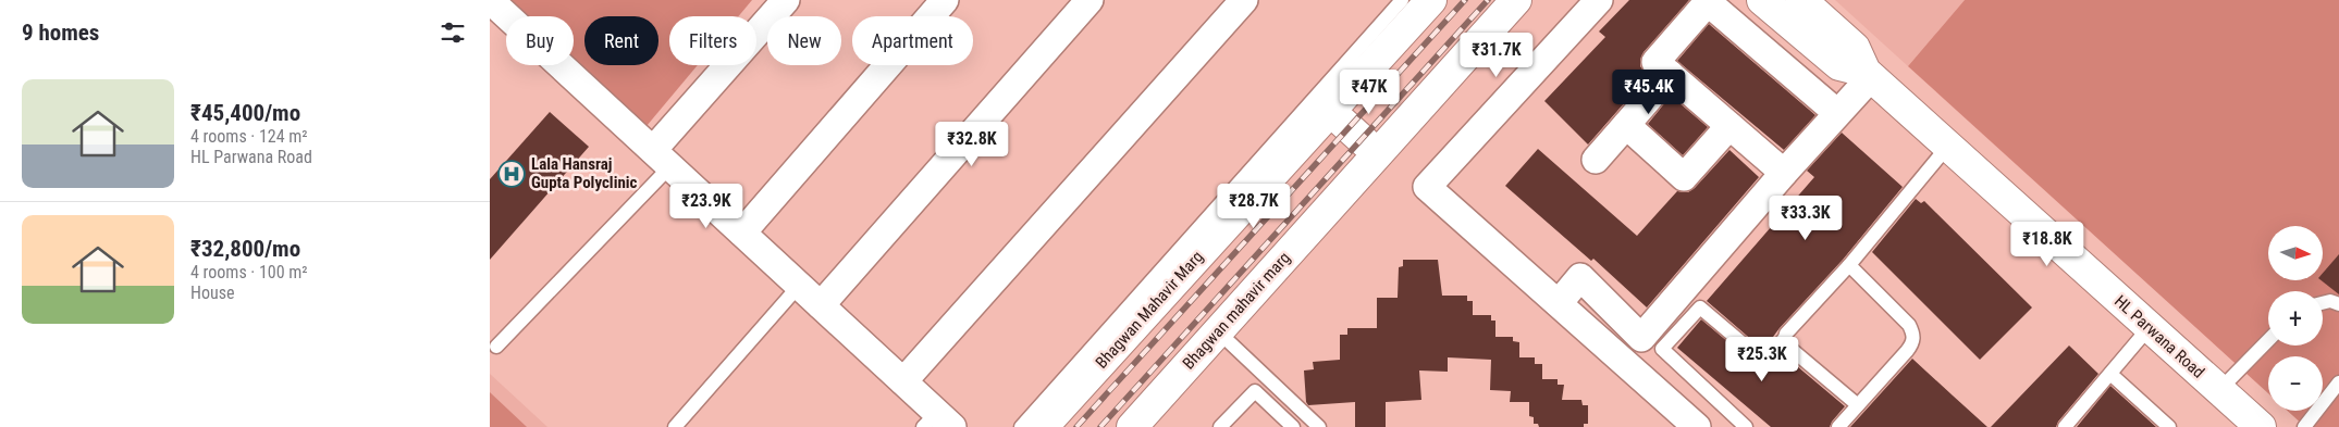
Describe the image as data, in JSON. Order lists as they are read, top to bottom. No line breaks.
{"streets":{"main road":["Bhagwan Mahavir Marg","Bhagwan mahavir marg","HL Parwana Road"]},"places":{"hospital":["Lala Hansraj Gupta Polyclinic"]},"north":"right","page":{"heading":"9 homes","chip":["Buy","Rent","Filters","New","Apartment"],"price":["₹31.7K","₹47K","₹45.4K","₹32.8K","₹23.9K","₹28.7K","₹33.3K","₹18.8K","₹25.3K"],"list":[{"name":"₹45,400/mo","note":"4 rooms · 124 m² · HL Parwana Road"},{"name":"₹32,800/mo","note":"4 rooms · 100 m² · House"}],"map_buttons":["+","−"]}}
